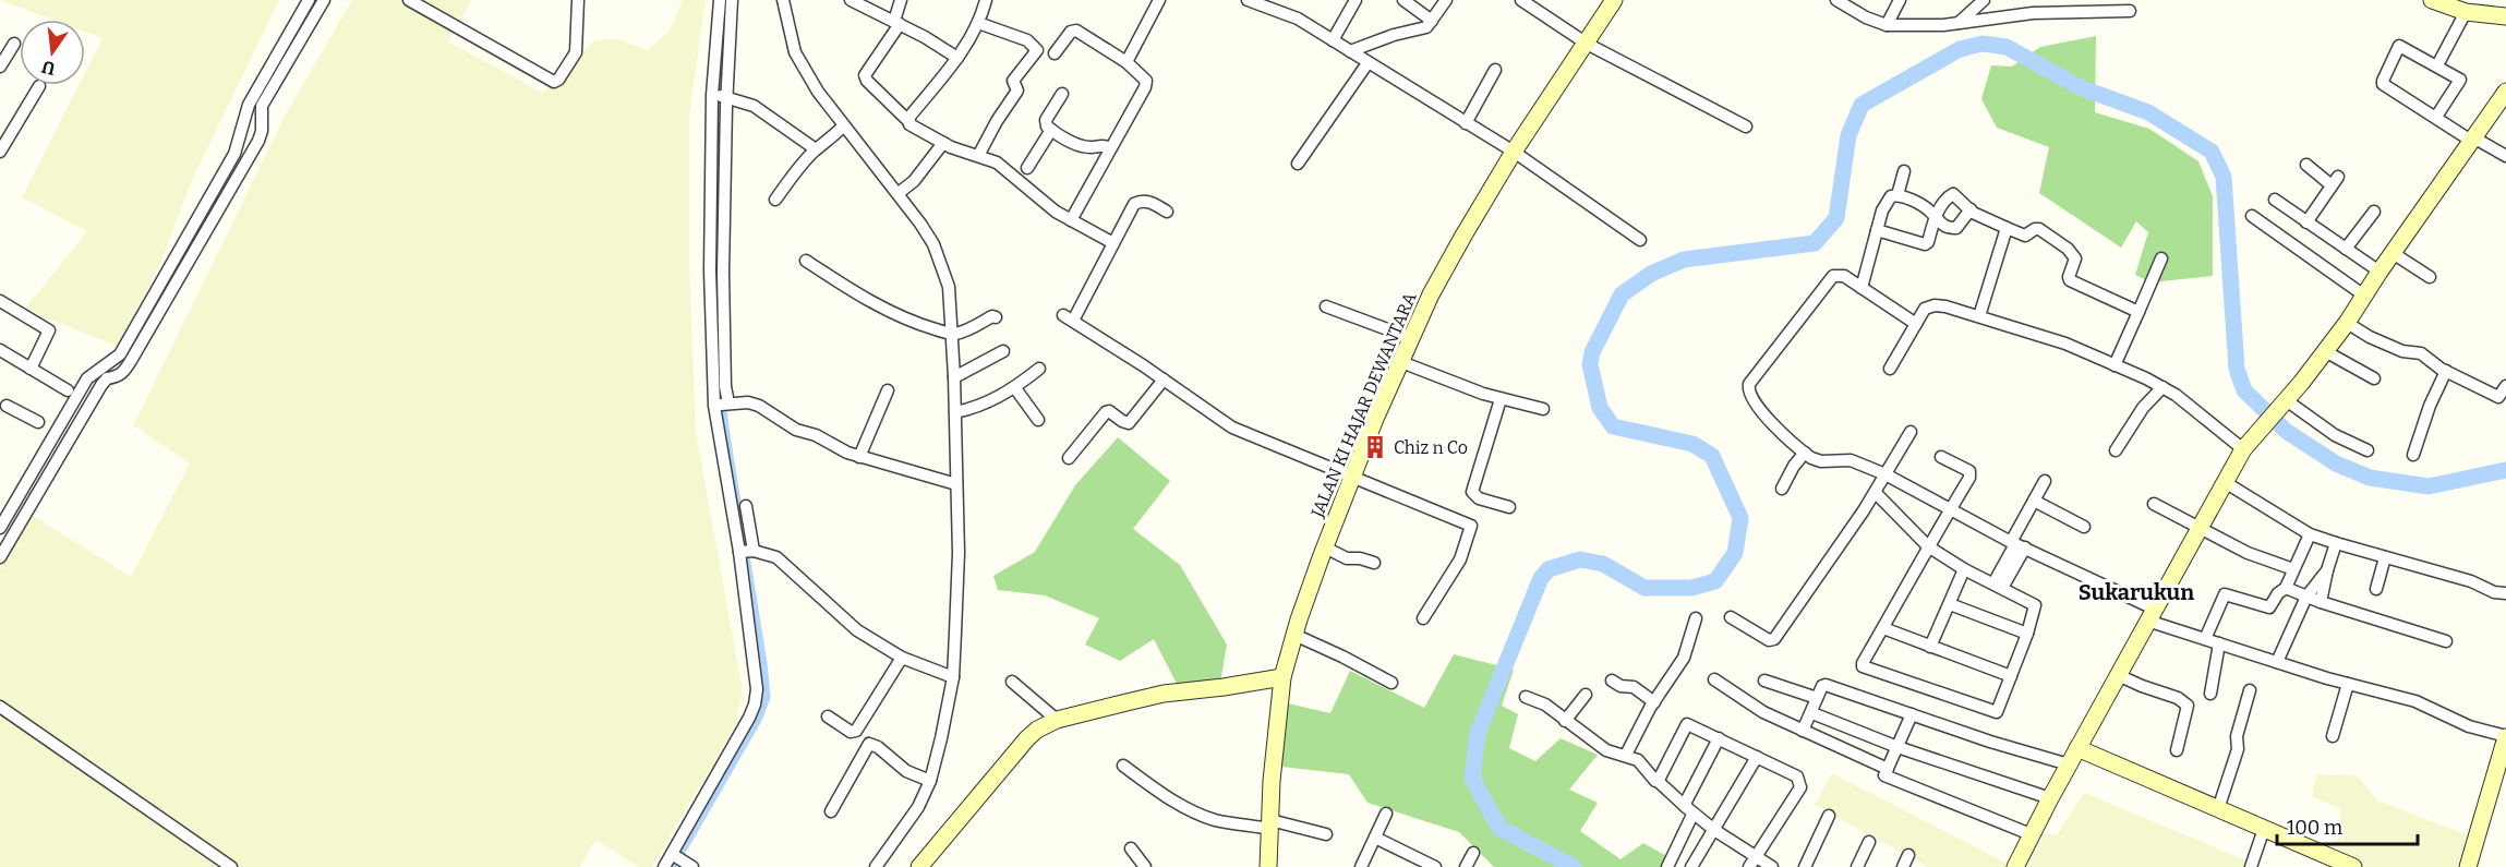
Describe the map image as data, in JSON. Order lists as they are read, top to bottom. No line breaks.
{"streets":{"street":["JALAN KI HAJAR DEWANTARA"]},"districts":["Sukarukun"],"places":{"building":["Chiz n Co"]},"scale_bar":"100 m","north":"bottom"}
